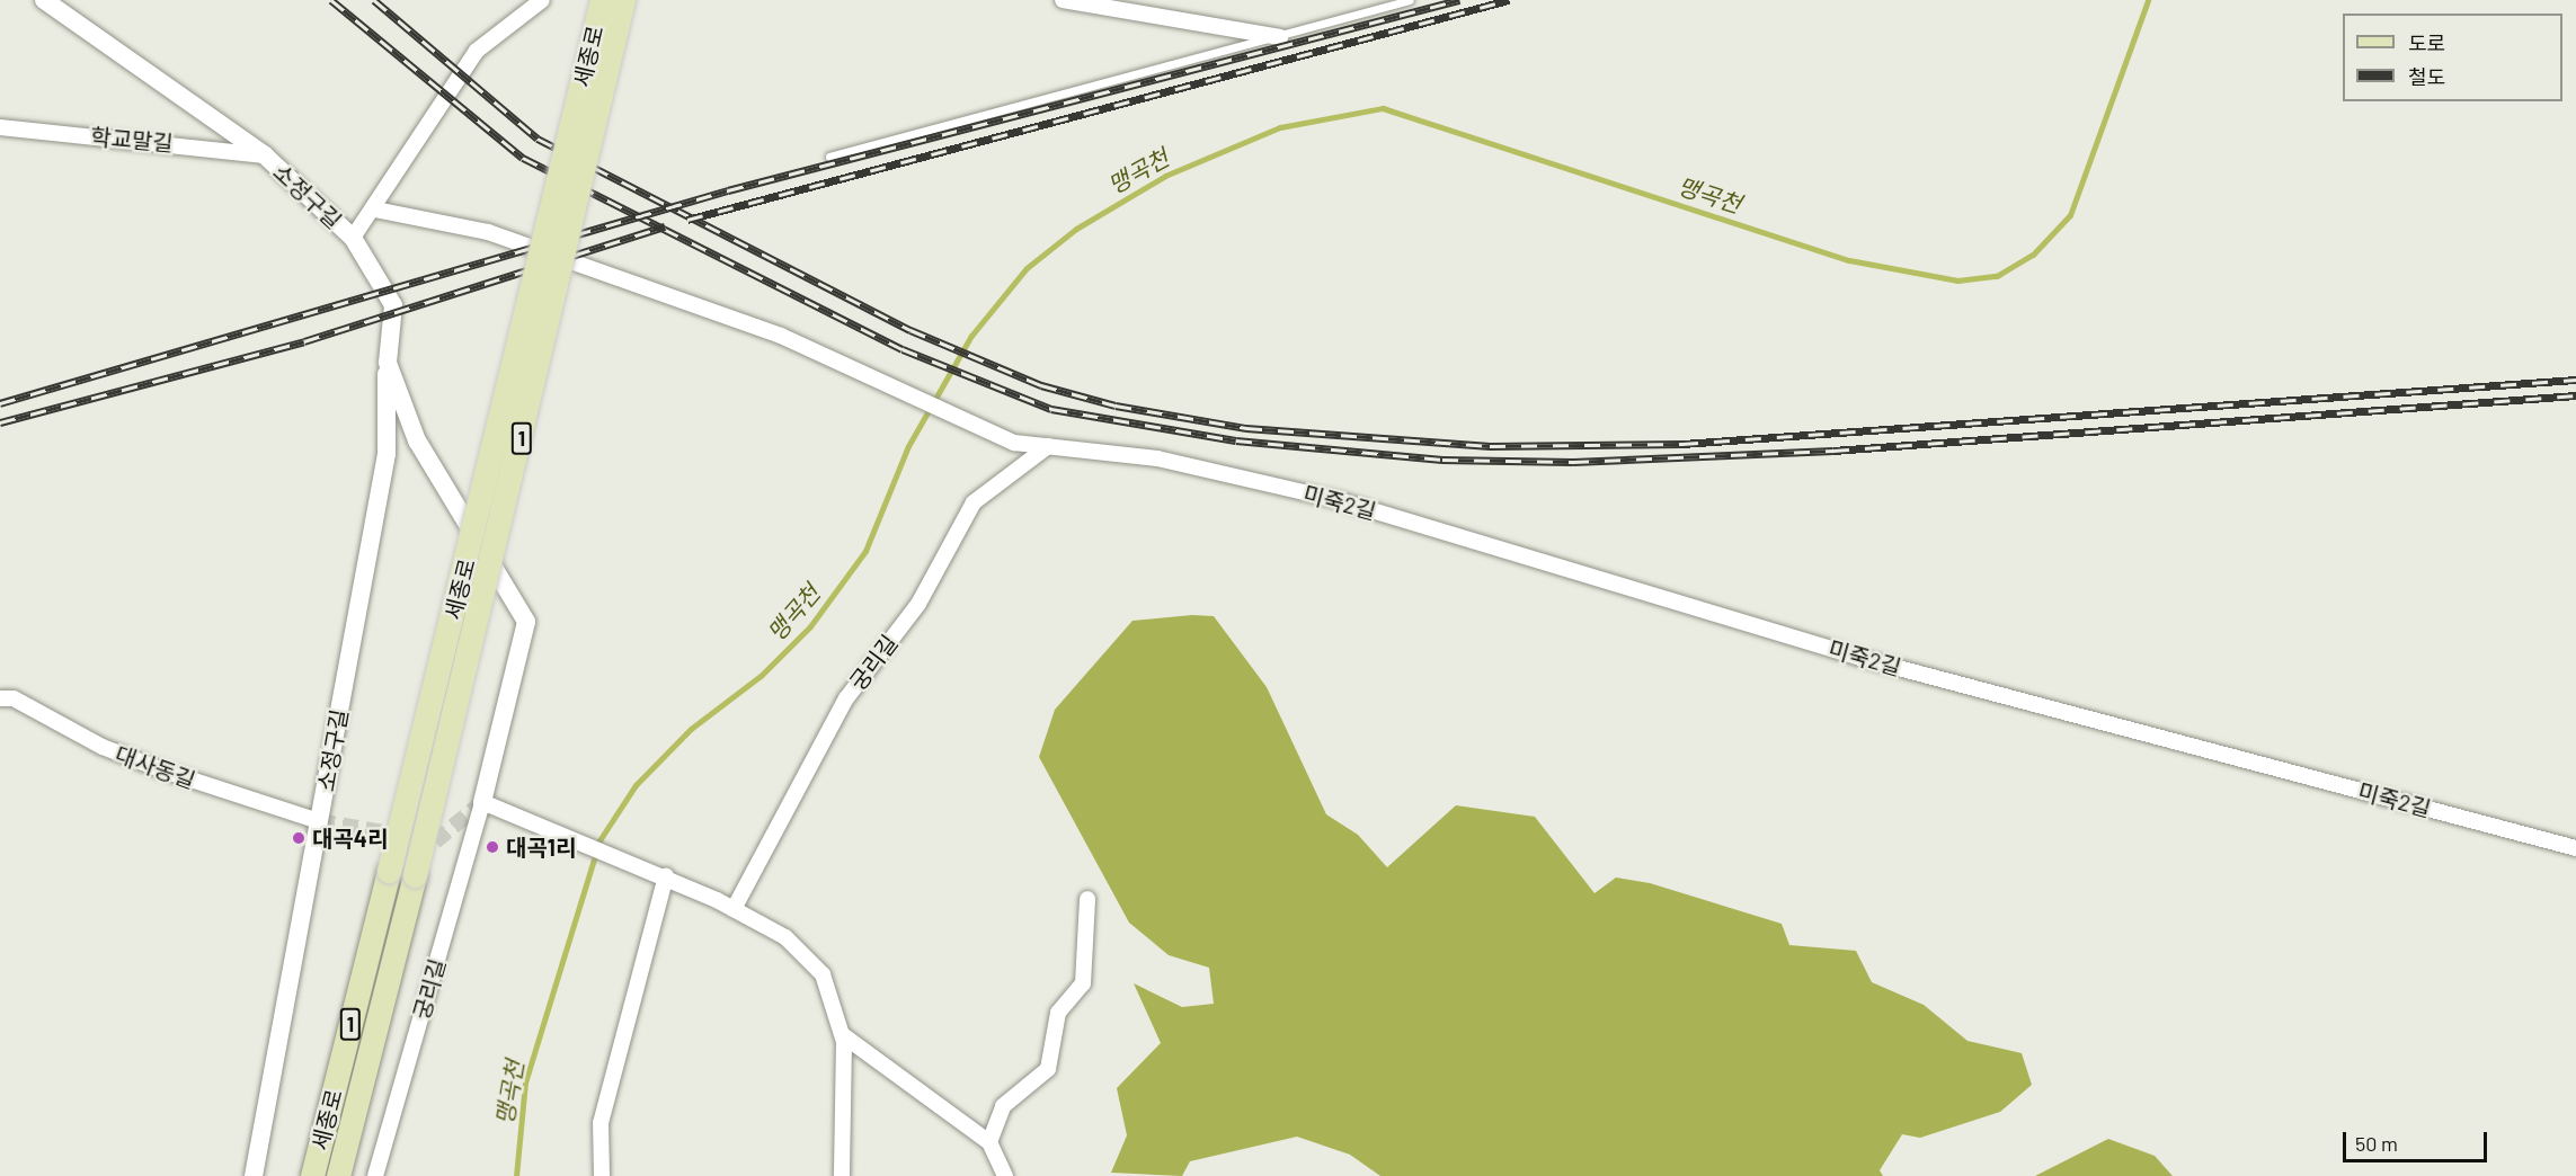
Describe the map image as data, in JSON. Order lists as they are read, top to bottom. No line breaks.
{"streets":{"main road":["세종로","1"],"street":["학교말길","소정구길","미죽2길","궁리길","대사동길"]},"crossings":[["학교말길","소정구길"],["소정구길","미죽2길"],["소정구길","대사동길"],["미죽2길","궁리길"]],"water":["맹곡천"],"places":["대곡4리","대곡1리"],"legend":["도로","철도"],"scale_bar":"50 m"}
